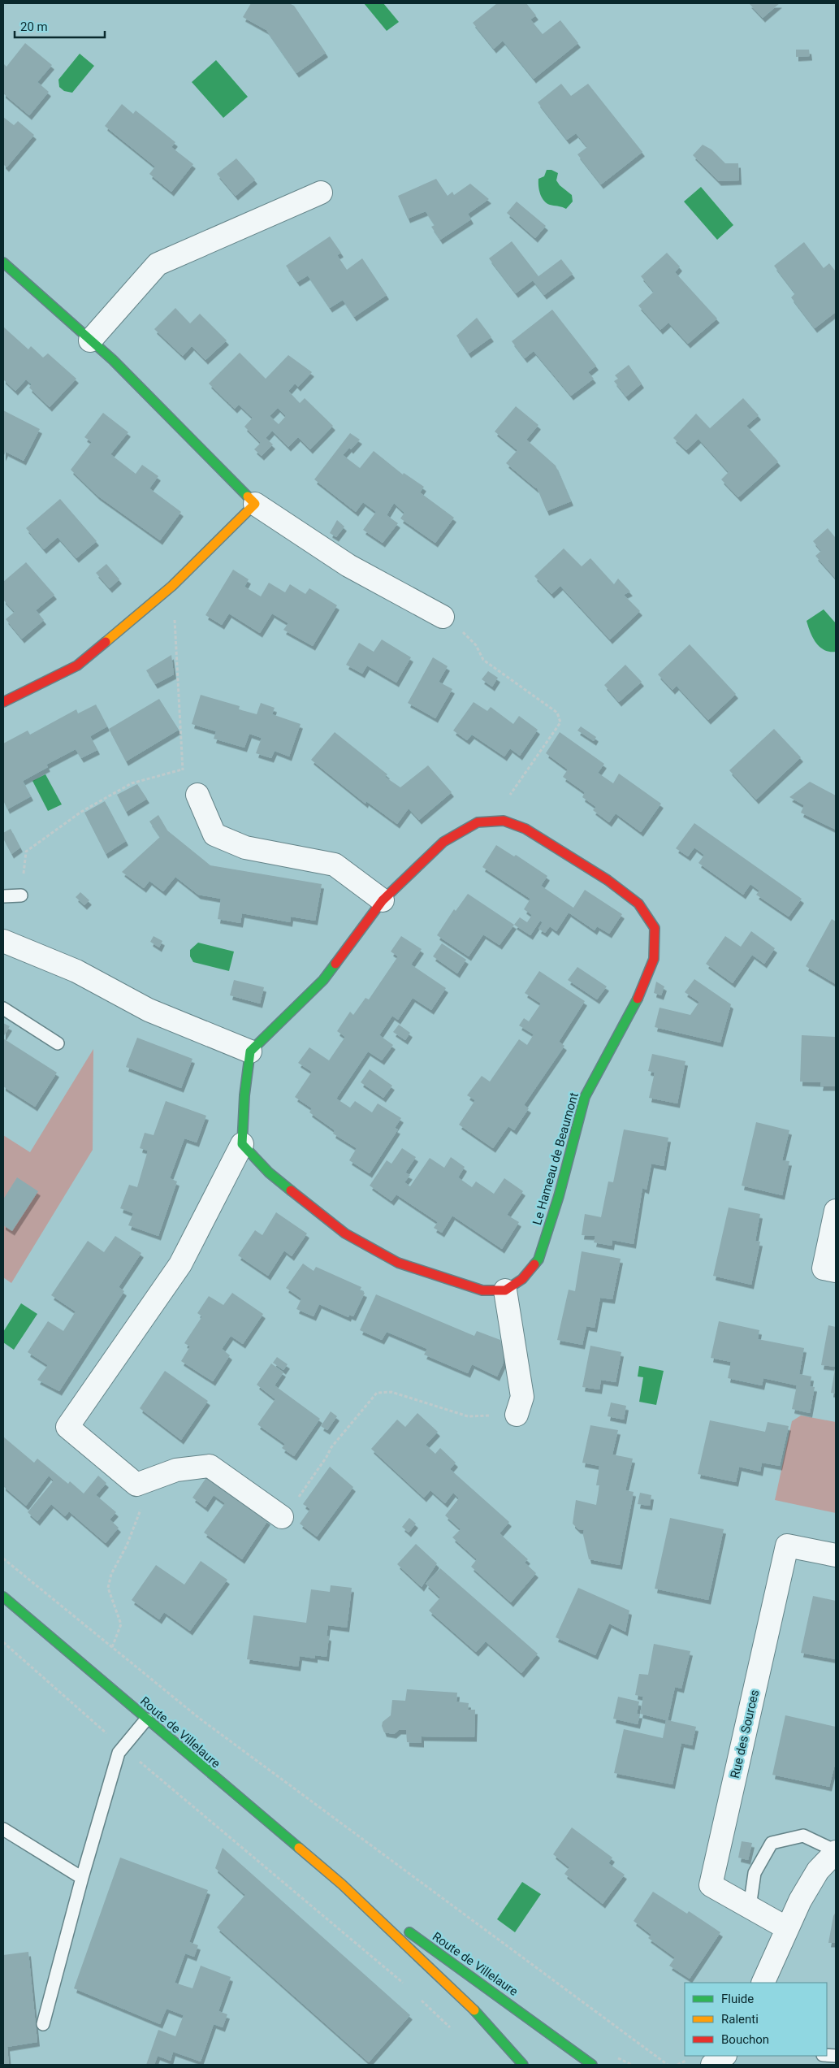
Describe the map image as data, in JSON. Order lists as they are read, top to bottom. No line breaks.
{"streets":{"street":["Le Hameau de Beaumont","Route de Villelaure","Rue des Sources"]},"legend":["Fluide","Ralenti","Bouchon"],"scale_bar":"20 m"}
